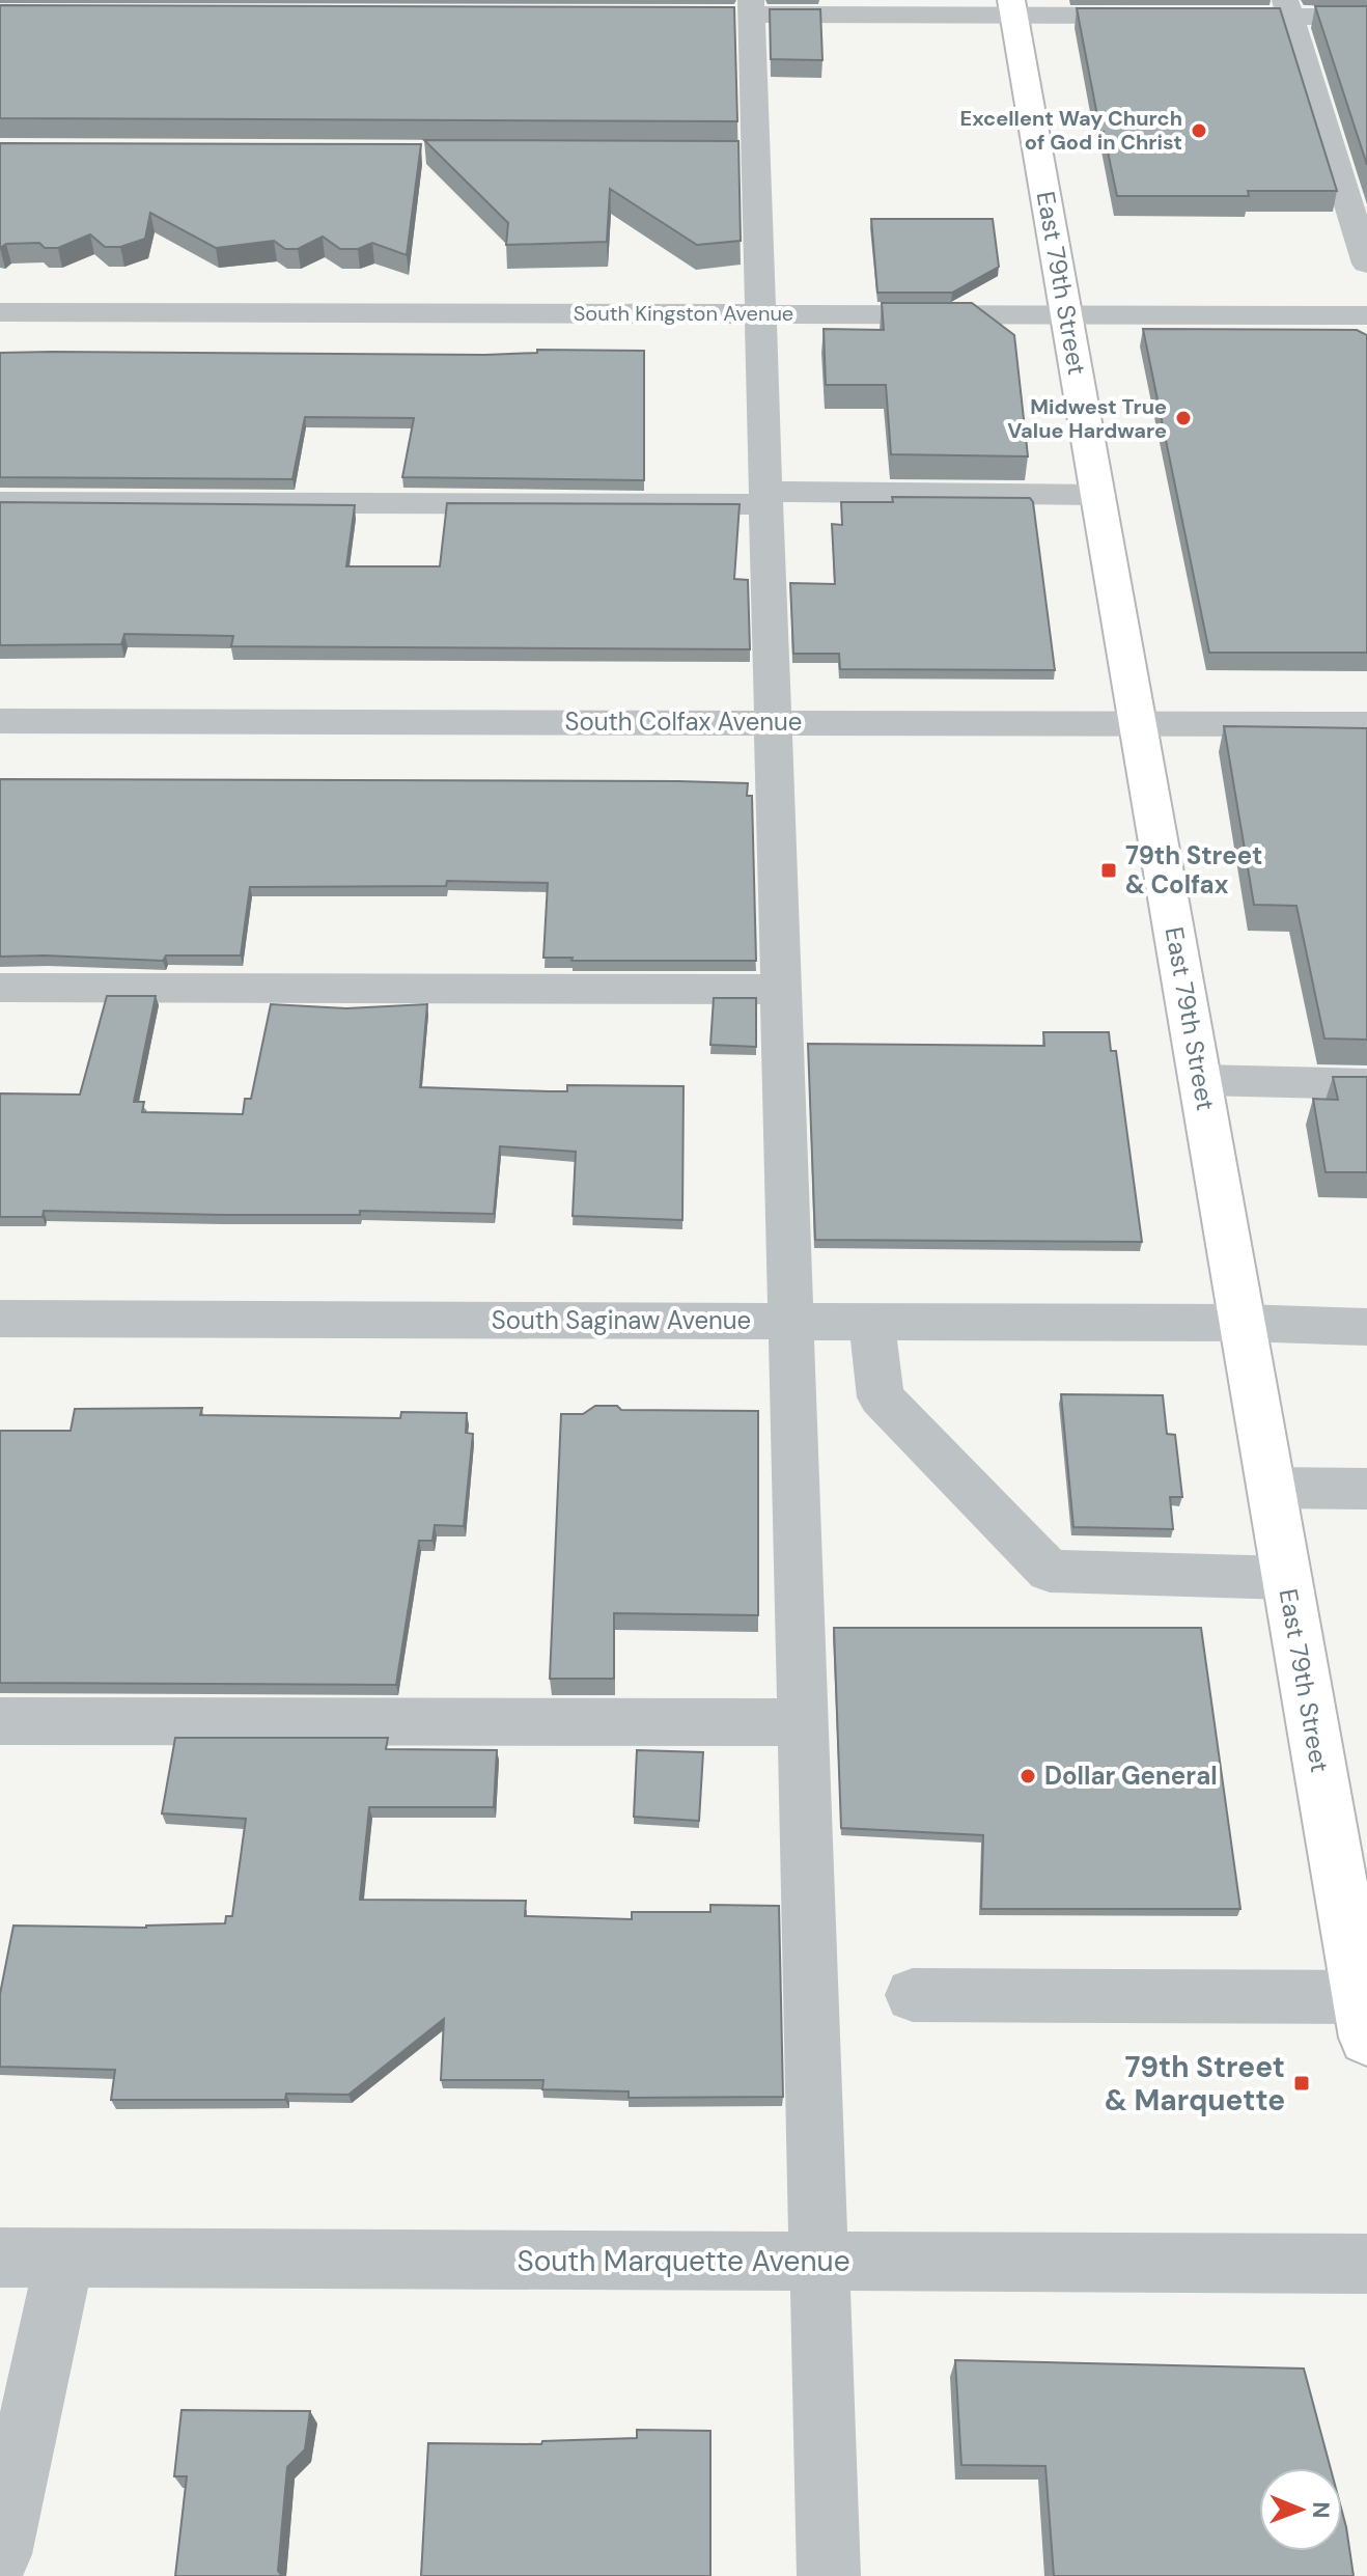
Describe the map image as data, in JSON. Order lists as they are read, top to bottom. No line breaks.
{"streets":{"main road":["East 79th Street"],"street":["South Kingston Avenue","South Colfax Avenue","South Saginaw Avenue","South Marquette Avenue"]},"crossings":[["East 79th Street","South Kingston Avenue"],["East 79th Street","South Colfax Avenue"],["East 79th Street","South Saginaw Avenue"]],"places":{"other":["Excellent Way Church of God in Christ","Midwest True Value Hardware","Dollar General"],"transit":["79th Street & Colfax","79th Street & Marquette"]},"north":"right"}
